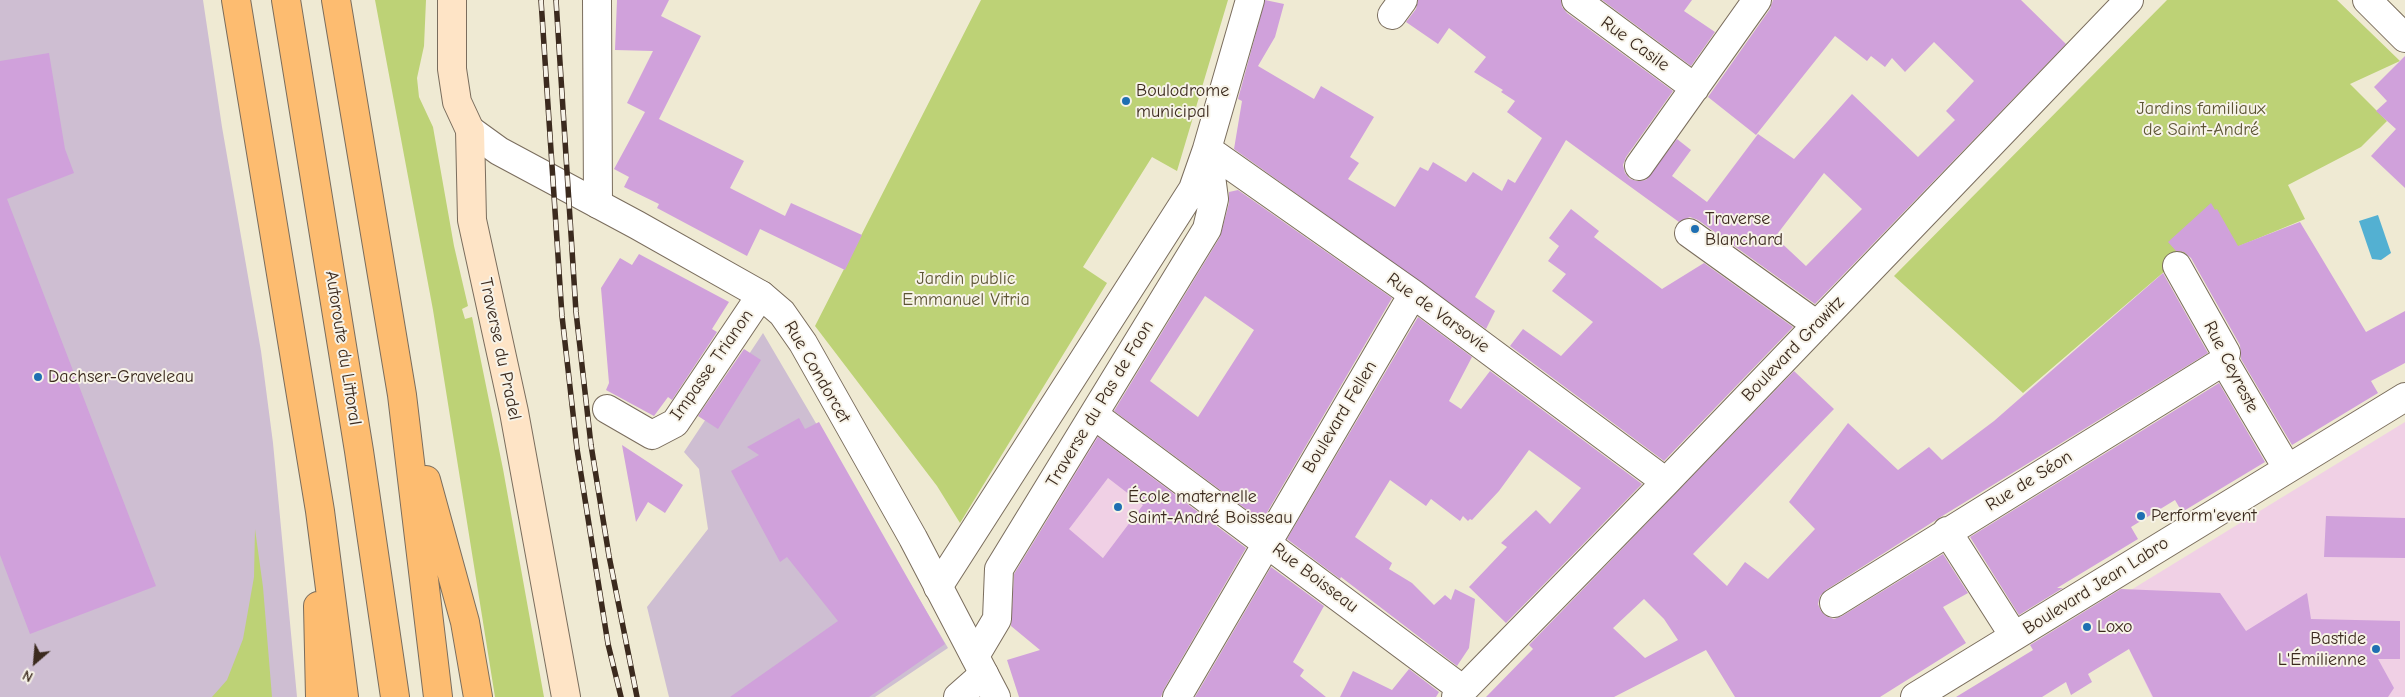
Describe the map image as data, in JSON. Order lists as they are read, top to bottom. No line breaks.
{"streets":{"highway":["Autoroute du Littoral"],"main road":["Traverse du Pradel"],"street":["Rue Casile","Rue de Varsovie","Boulevard Grawitz","Impasse Trianon","Rue Ceyreste","Rue Condorcet","Traverse du Pas de Faon","Boulevard Fellen","Rue de Séon","Rue Boisseau","Boulevard Jean Labro"]},"crossings":[["Rue de Varsovie","Boulevard Grawitz"],["Rue de Varsovie","Traverse du Pas de Faon"],["Rue de Varsovie","Boulevard Fellen"],["Traverse du Pradel","Rue Condorcet"],["Boulevard Grawitz","Rue Boisseau"],["Impasse Trianon","Rue Condorcet"],["Rue Ceyreste","Rue de Séon"],["Rue Ceyreste","Boulevard Jean Labro"],["Rue Condorcet","Traverse du Pas de Faon"],["Traverse du Pas de Faon","Rue Boisseau"],["Boulevard Fellen","Rue Boisseau"]],"parks":["Jardins familiaux de Saint-André","Jardin public Emmanuel Vitria"],"places":["Boulodrome municipal","Traverse Blanchard","Dachser-Graveleau","École maternelle Saint-André Boisseau","Perform'event","Loxo","Bastide L'Émilienne"],"north":"bottom left"}
